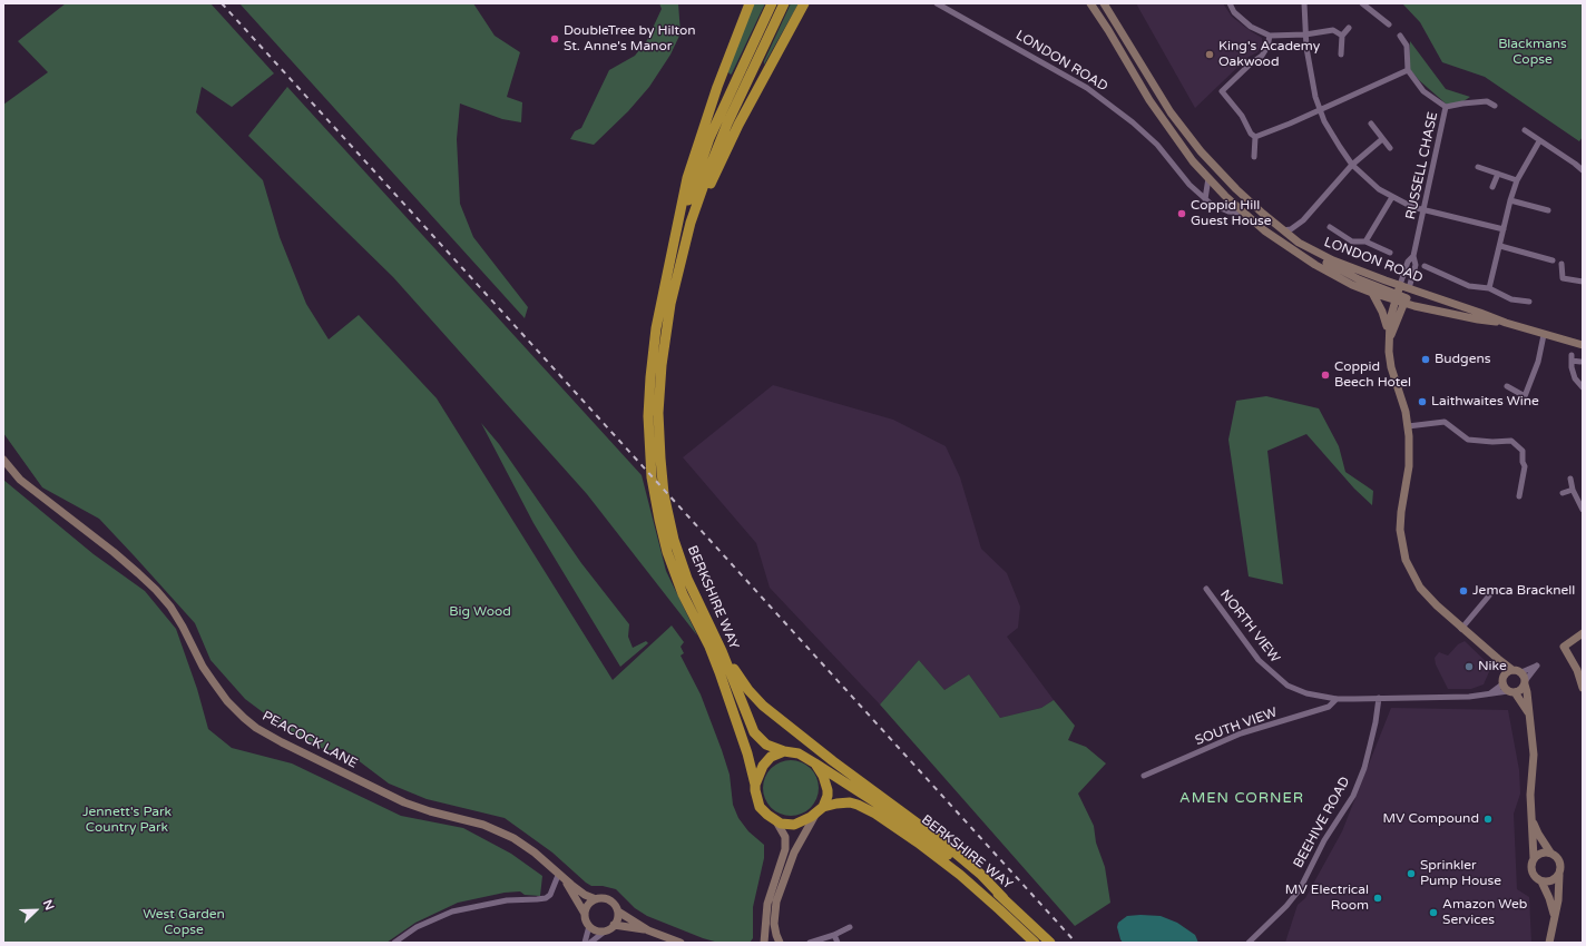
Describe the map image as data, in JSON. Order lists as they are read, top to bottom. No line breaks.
{"streets":{"highway":["BERKSHIRE WAY"],"street":["LONDON ROAD","RUSSELL CHASE","NORTH VIEW","SOUTH VIEW","PEACOCK LANE","BEEHIVE ROAD"]},"crossings":[["LONDON ROAD","RUSSELL CHASE"],["NORTH VIEW","SOUTH VIEW"],["NORTH VIEW","BEEHIVE ROAD"]],"districts":["AMEN CORNER"],"parks":["Blackmans Copse","Big Wood","Jennett's Park Country Park","West Garden Copse"],"places":["DoubleTree by Hilton St. Anne's Manor","King's Academy Oakwood","Coppid Hill Guest House","Budgens","Coppid Beech Hotel","Laithwaites Wine","Jemca Bracknell","Nike","MV Compound","Sprinkler Pump House","MV Electrical Room","Amazon Web Services"],"north":"top right"}
